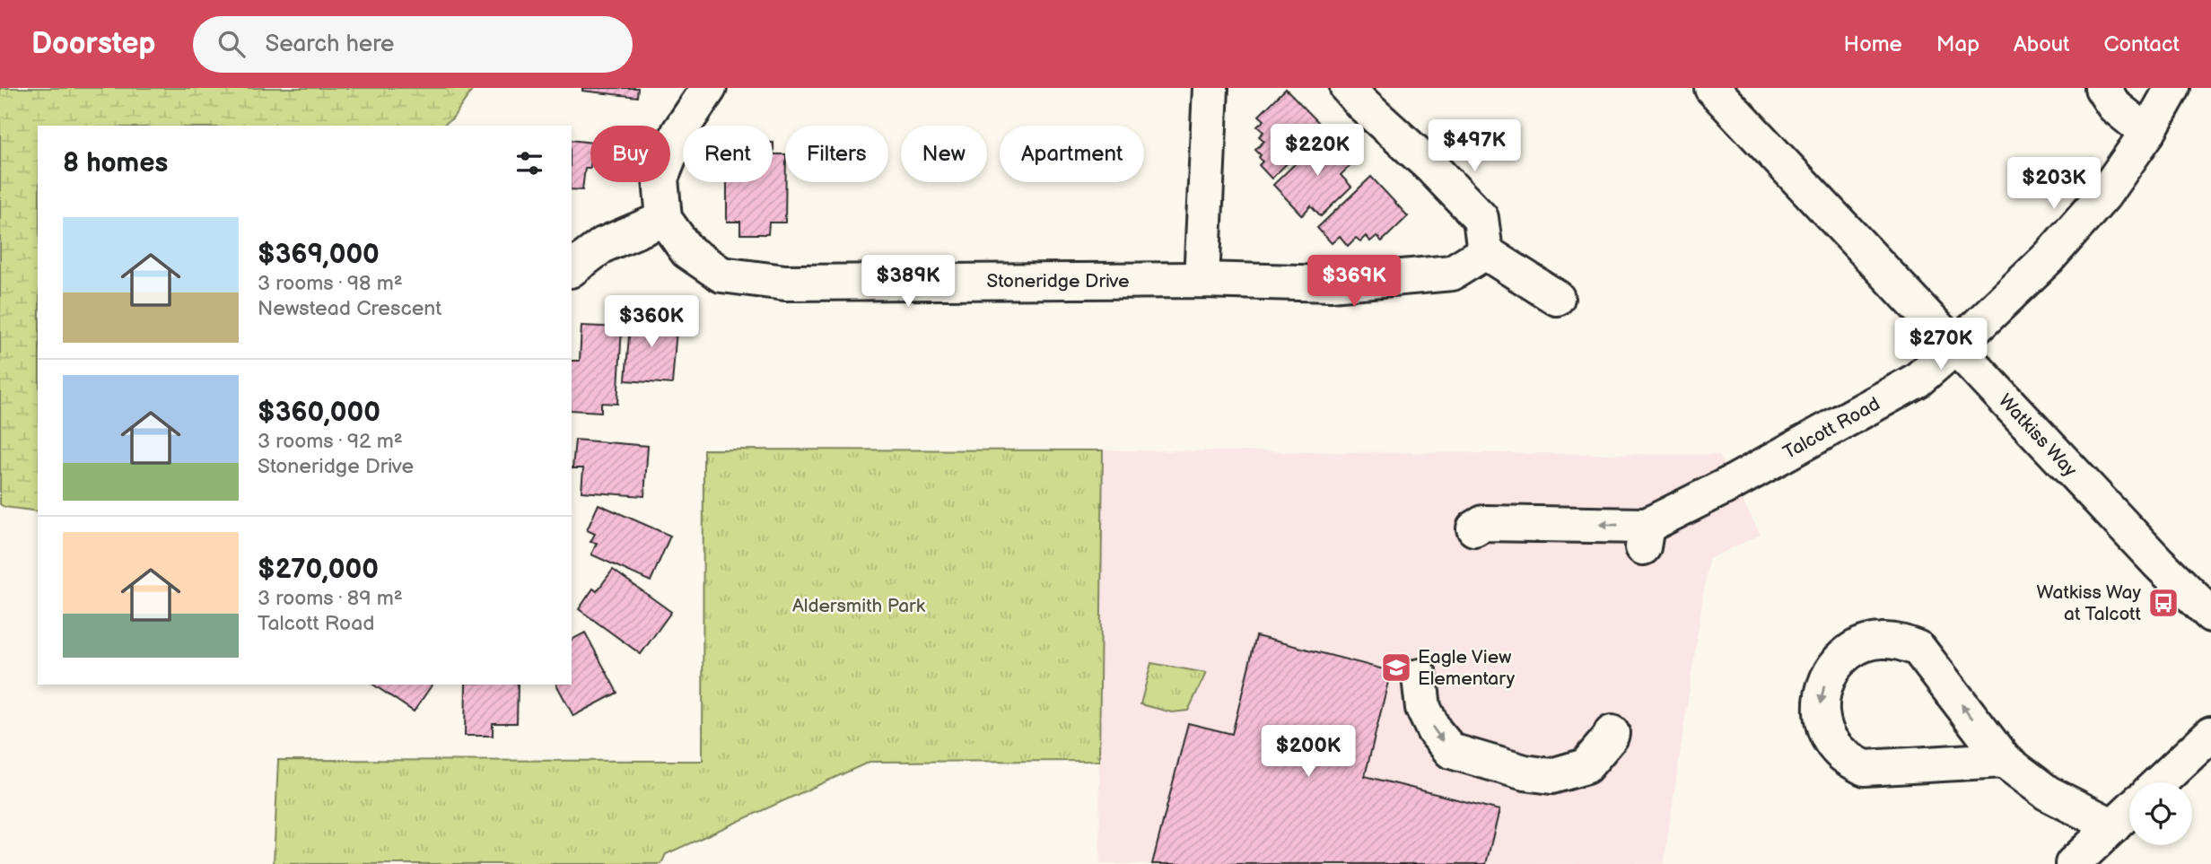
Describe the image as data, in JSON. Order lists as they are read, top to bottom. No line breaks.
{"streets":{"street":["Stoneridge Drive","Talcott Road","Watkiss Way"]},"crossings":[["Talcott Road","Watkiss Way"]],"one_way":["Talcott Road"],"parks":["Aldersmith Park"],"places":{"bus stop":["Watkiss Way at Talcott"],"school or university":["Eagle View Elementary"]},"page":{"header":"Doorstep","search":"Search here","nav":["Home","Map","About","Contact"],"price":["$497K","$220K","$203K","$389K","$369K","$360K","$270K","$200K"],"chip":["Buy","Rent","Filters","New","Apartment"],"heading":"8 homes","list":[{"name":"$369,000","note":"3 rooms · 98 m² · Newstead Crescent"},{"name":"$360,000","note":"3 rooms · 92 m² · Stoneridge Drive"},{"name":"$270,000","note":"3 rooms · 89 m² · Talcott Road"}]}}
